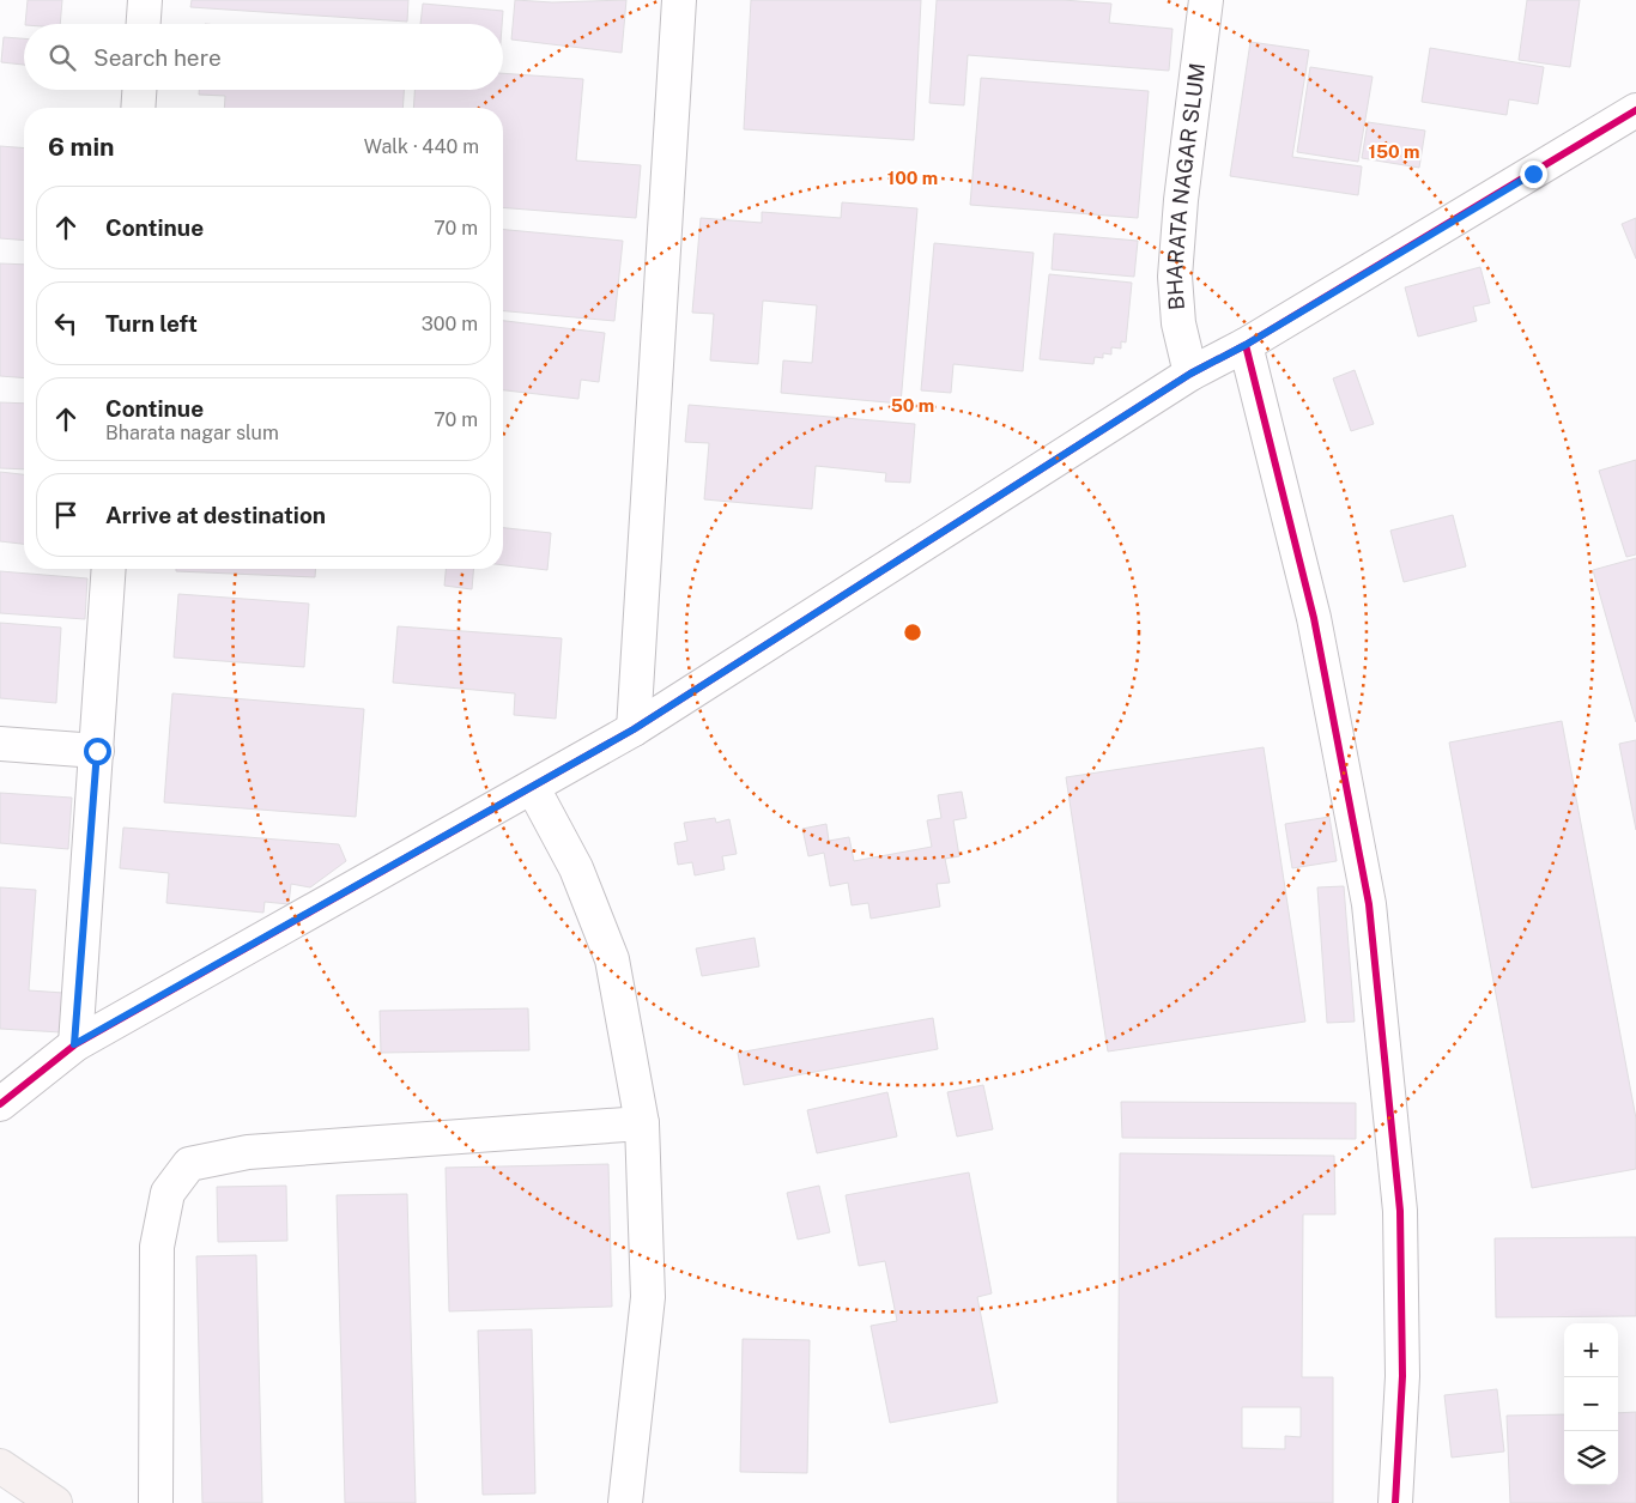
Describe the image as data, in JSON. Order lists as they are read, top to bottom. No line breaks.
{"streets":{"street":["BHARATA NAGAR SLUM"]},"page":{"search":"Search here","heading":["6 min","Walk · 440 m"],"list":[["Continue","70 m"],["Turn left","300 m"],["Continue","Bharata nagar slum","70 m"],"Arrive at destination"],"map_buttons":["+","−"]},"rings":["150 m","100 m","50 m"]}
